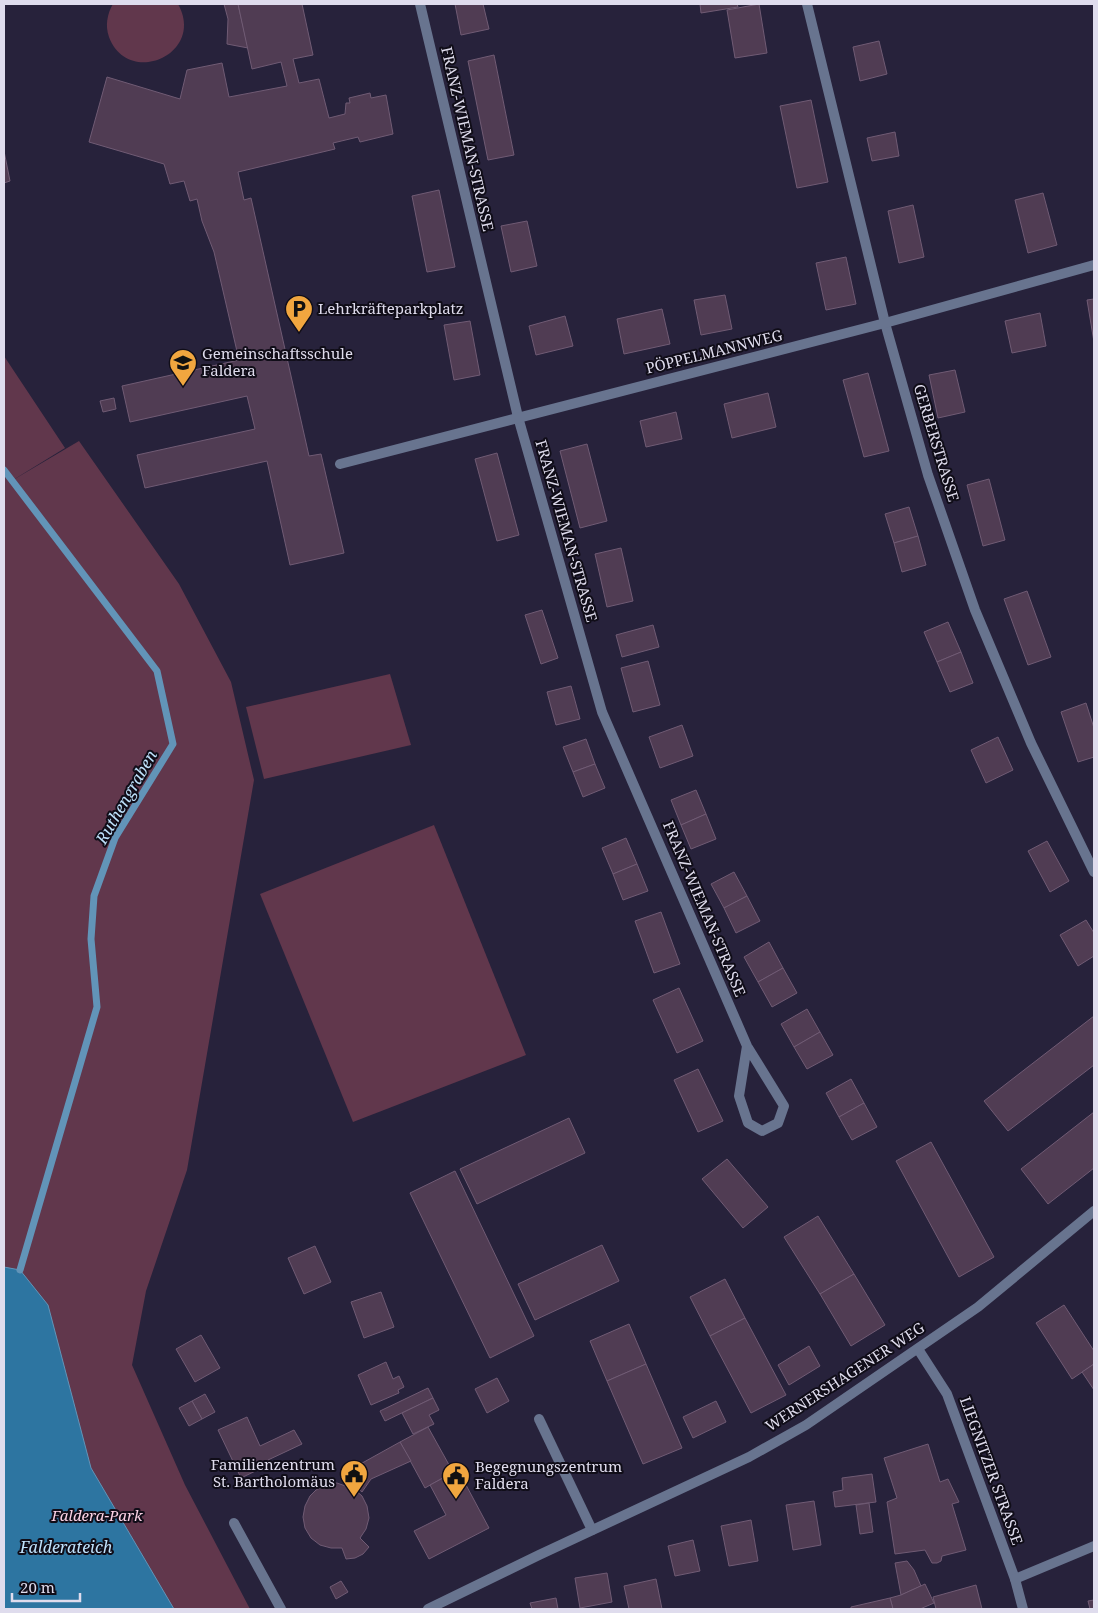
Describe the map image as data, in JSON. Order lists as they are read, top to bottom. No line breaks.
{"streets":{"street":["FRANZ-WIEMAN-STRASSE","PÖPPELMANNWEG","GERBERSTRASSE","WERNERSHAGENER WEG","LIEGNITZER STRASSE"]},"crossings":[["FRANZ-WIEMAN-STRASSE","PÖPPELMANNWEG"],["PÖPPELMANNWEG","GERBERSTRASSE"],["WERNERSHAGENER WEG","LIEGNITZER STRASSE"]],"water":["Ruthengraben","Falderateich"],"parks":["Faldera-Park"],"places":{"parking":["Lehrkräfteparkplatz"],"school or university":["Gemeinschaftsschule Faldera"],"public building":["Familienzentrum St. Bartholomäus","Begegnungszentrum Faldera"]},"scale_bar":"20 m"}
